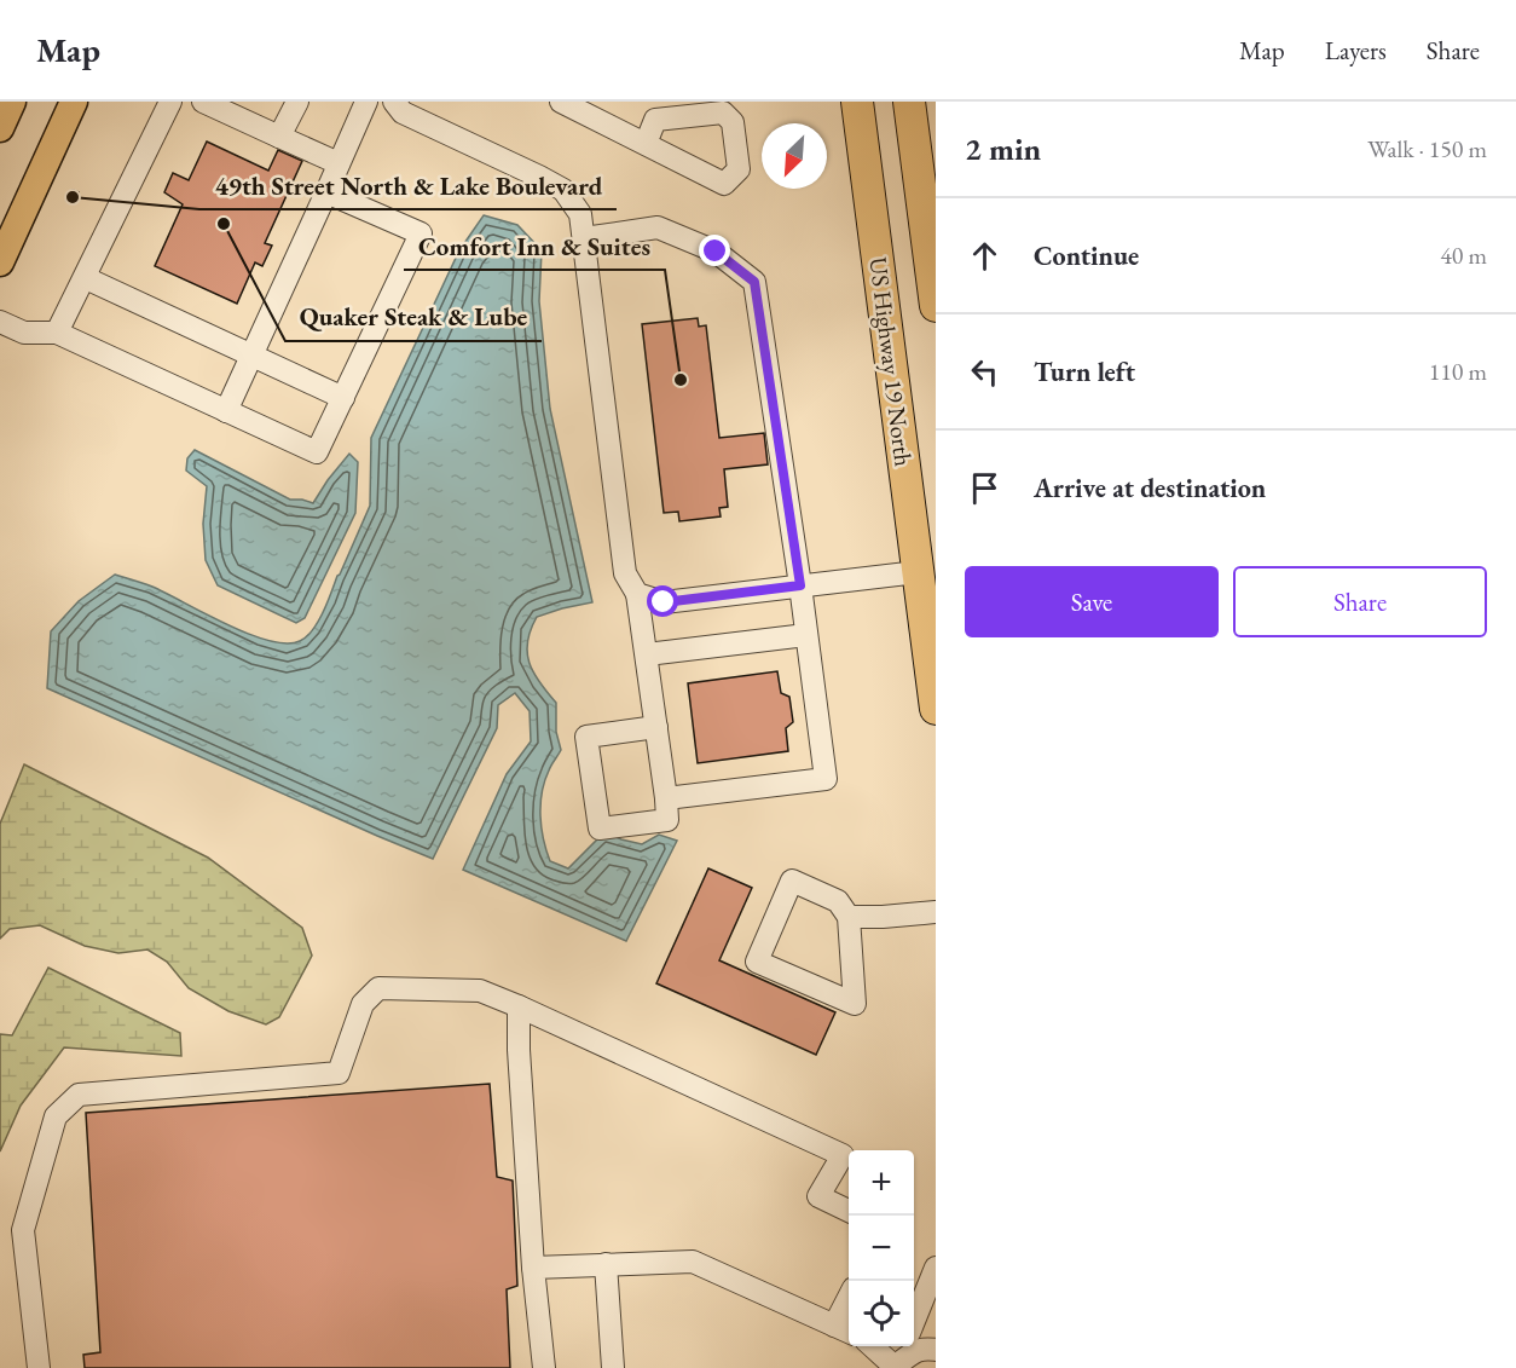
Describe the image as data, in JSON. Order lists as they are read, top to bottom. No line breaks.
{"streets":{"highway":["US Highway 19 North"]},"places":["49th Street North & Lake Boulevard","Quaker Steak & Lube","Comfort Inn & Suites"],"north":"bottom left","page":{"header":"Map","nav":["Map","Layers","Share"],"heading":["2 min","Walk · 150 m"],"list":[["Continue","40 m"],["Turn left","110 m"],"Arrive at destination"],"buttons":["Save","Share"],"map_buttons":["+","−"]}}
